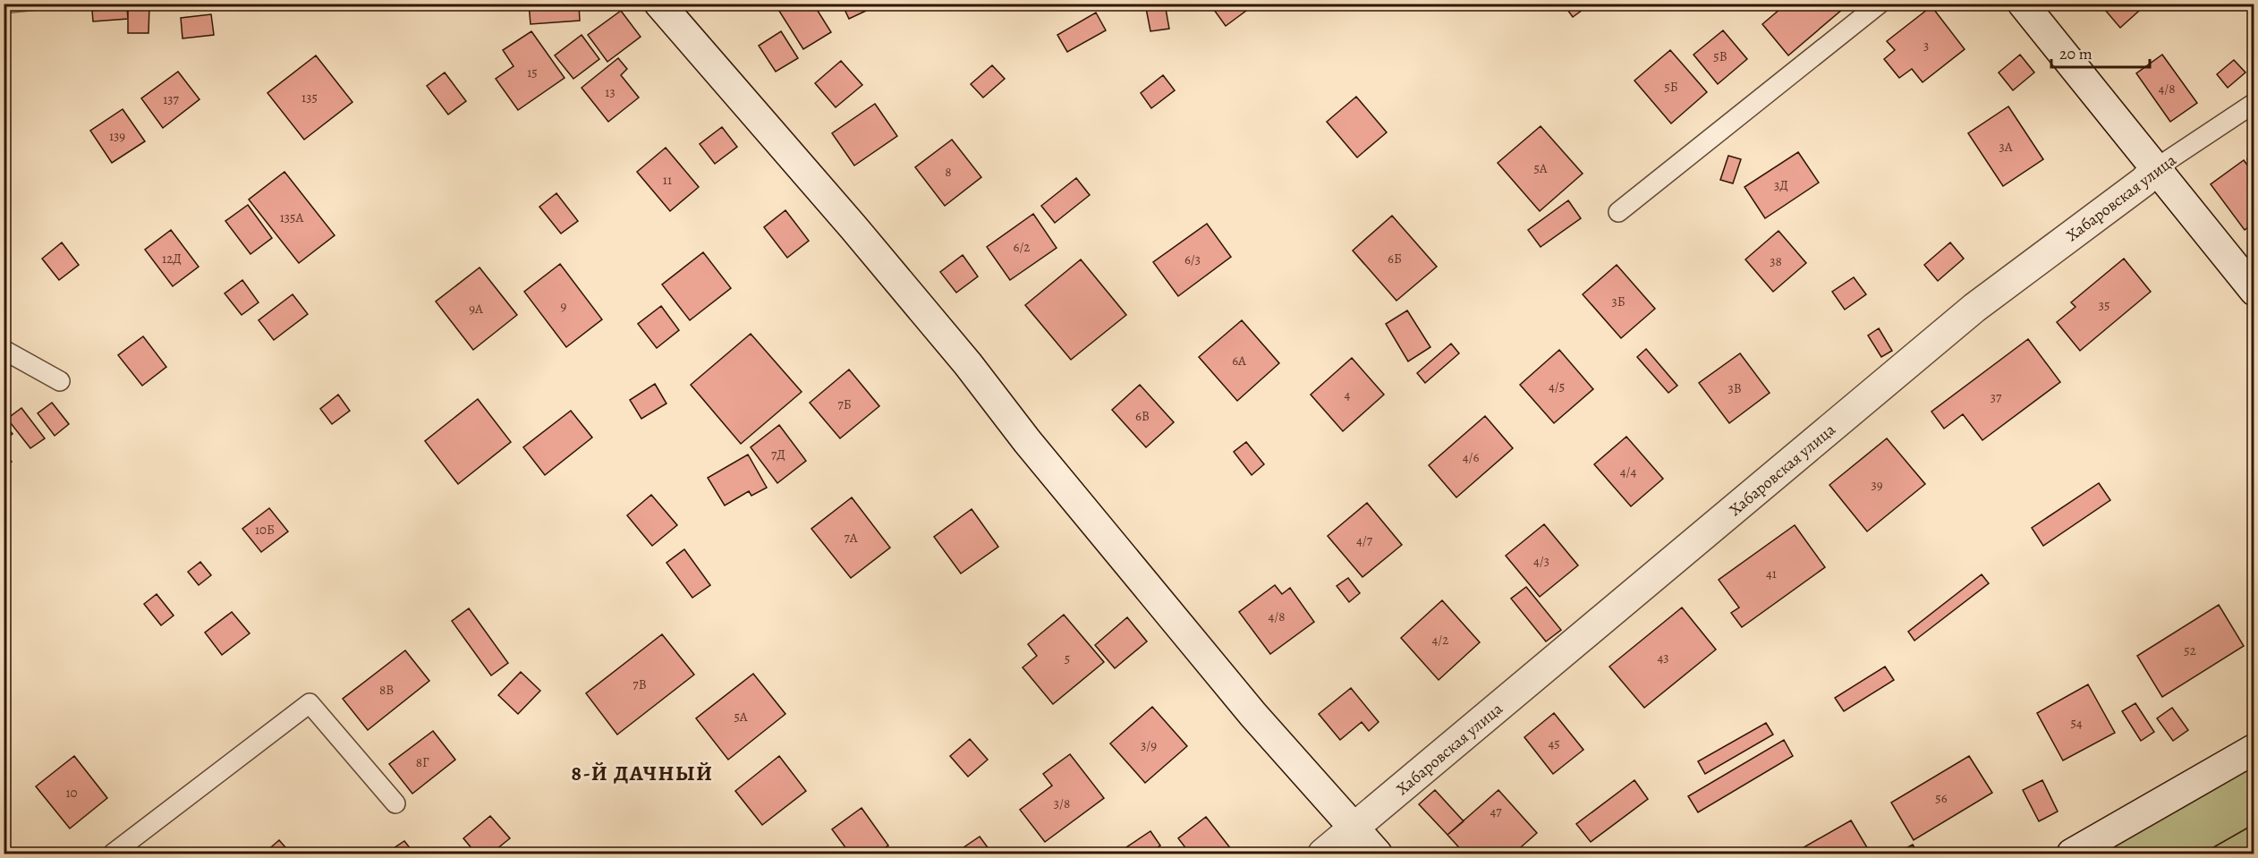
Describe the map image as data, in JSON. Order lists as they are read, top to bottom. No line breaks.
{"streets":{"main road":["Хабаровская улица"]},"districts":["8-Й ДАЧНЫЙ"],"house_numbers":["3","5В","15","5Б","4/8","13","135","137","139","3А","5А","8","11","3Д","135А","6/2","12Д","6Б","6/3","38","3Б","35","9","9А","6А","4/5","3В","4","37","7Б","6В","7Д","4/6","4/4","39","10Б","7А","4/7","4/3","41","4/8","4/2","52","43","5","7В","8В","5А","54","45","3/9","8Г","10","56","3/8","47"],"scale_bar":"20 m"}
